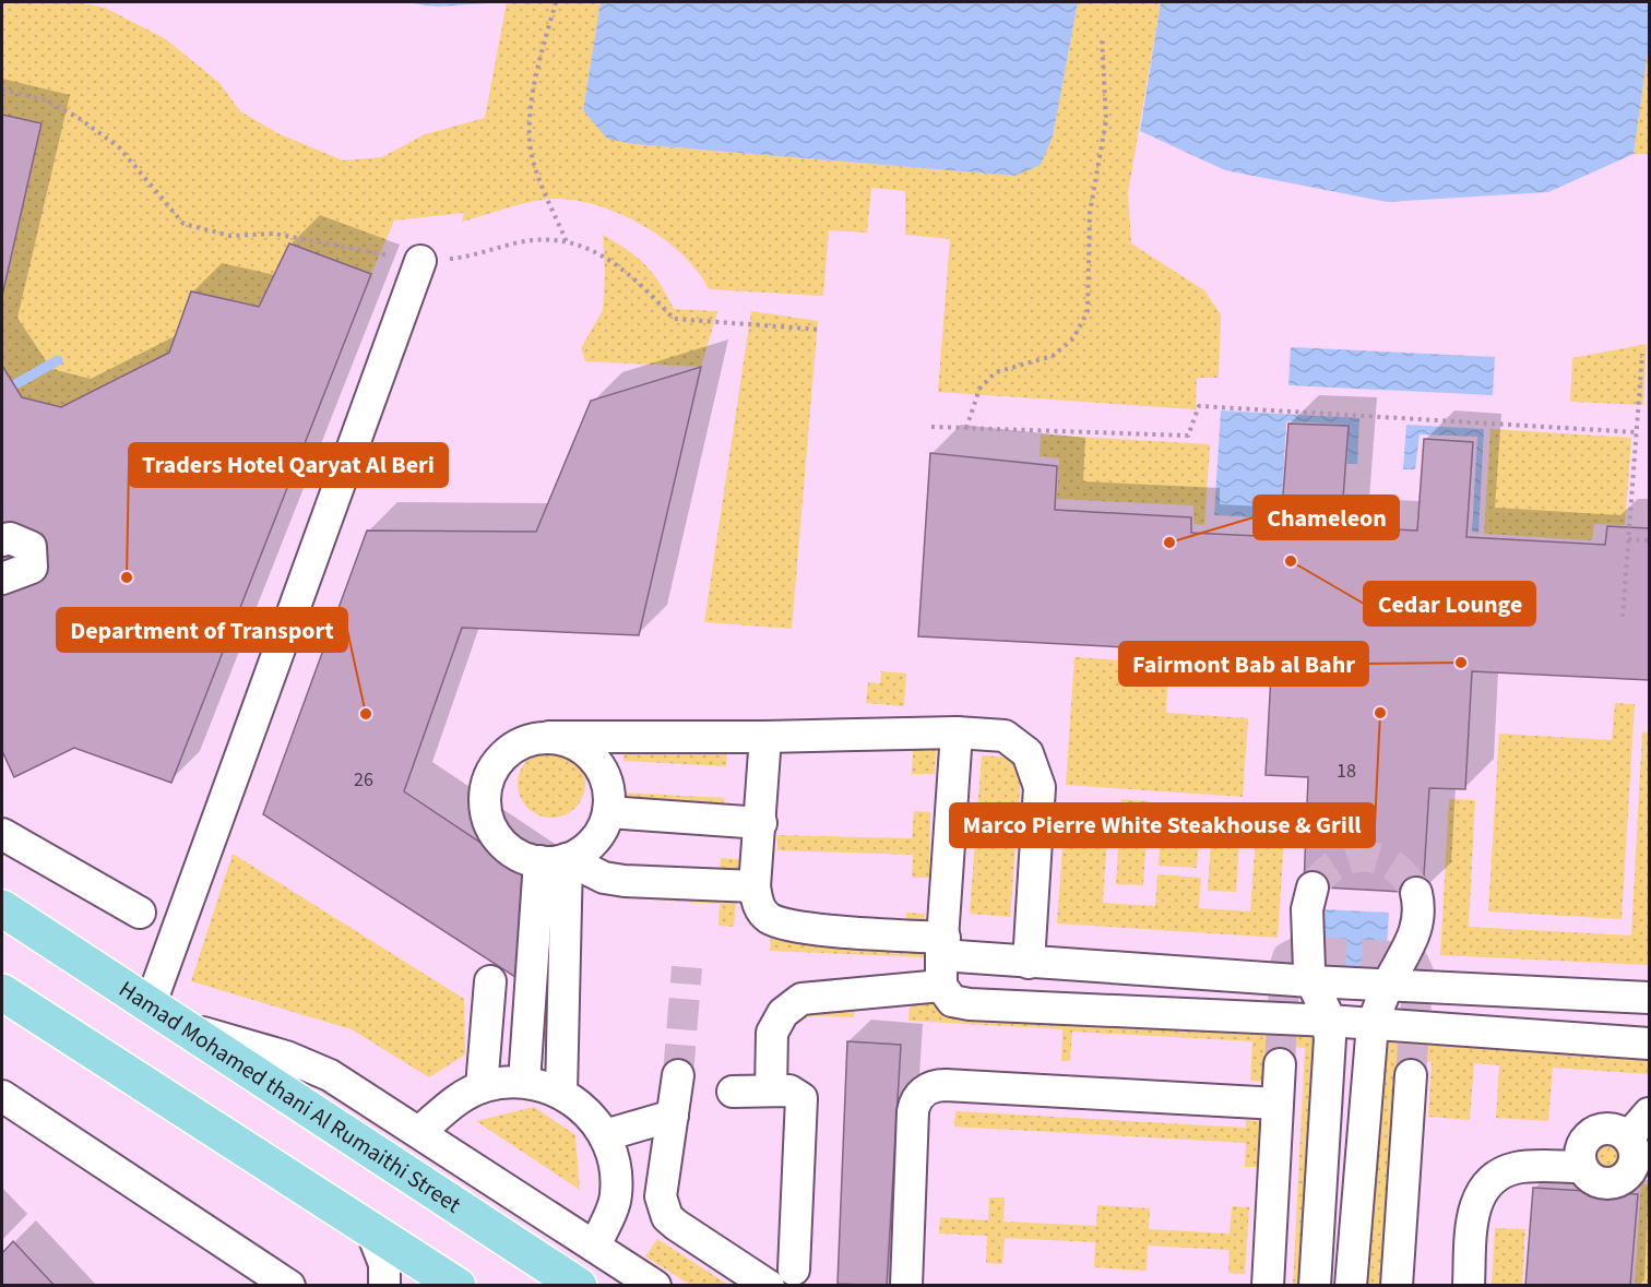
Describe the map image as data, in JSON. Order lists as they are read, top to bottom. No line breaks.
{"streets":{"main road":["Hamad Mohamed thani Al Rumaithi Street"]},"places":["Chameleon","Cedar Lounge","Traders Hotel Qaryat Al Beri","Fairmont Bab al Bahr","Marco Pierre White Steakhouse & Grill","Department of Transport"],"house_numbers":["18","26"]}
